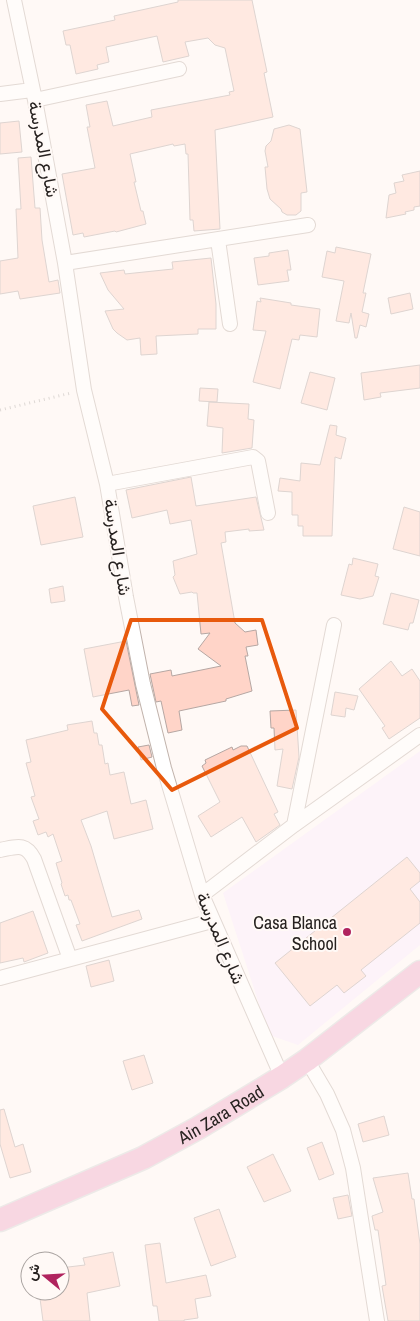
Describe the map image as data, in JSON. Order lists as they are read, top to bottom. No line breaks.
{"streets":{"main road":["Ain Zara Road"],"street":["شارع المدرسة"]},"crossings":[["شارع المدرسة","Ain Zara Road"]],"places":["Casa Blanca School"],"north":"left"}
